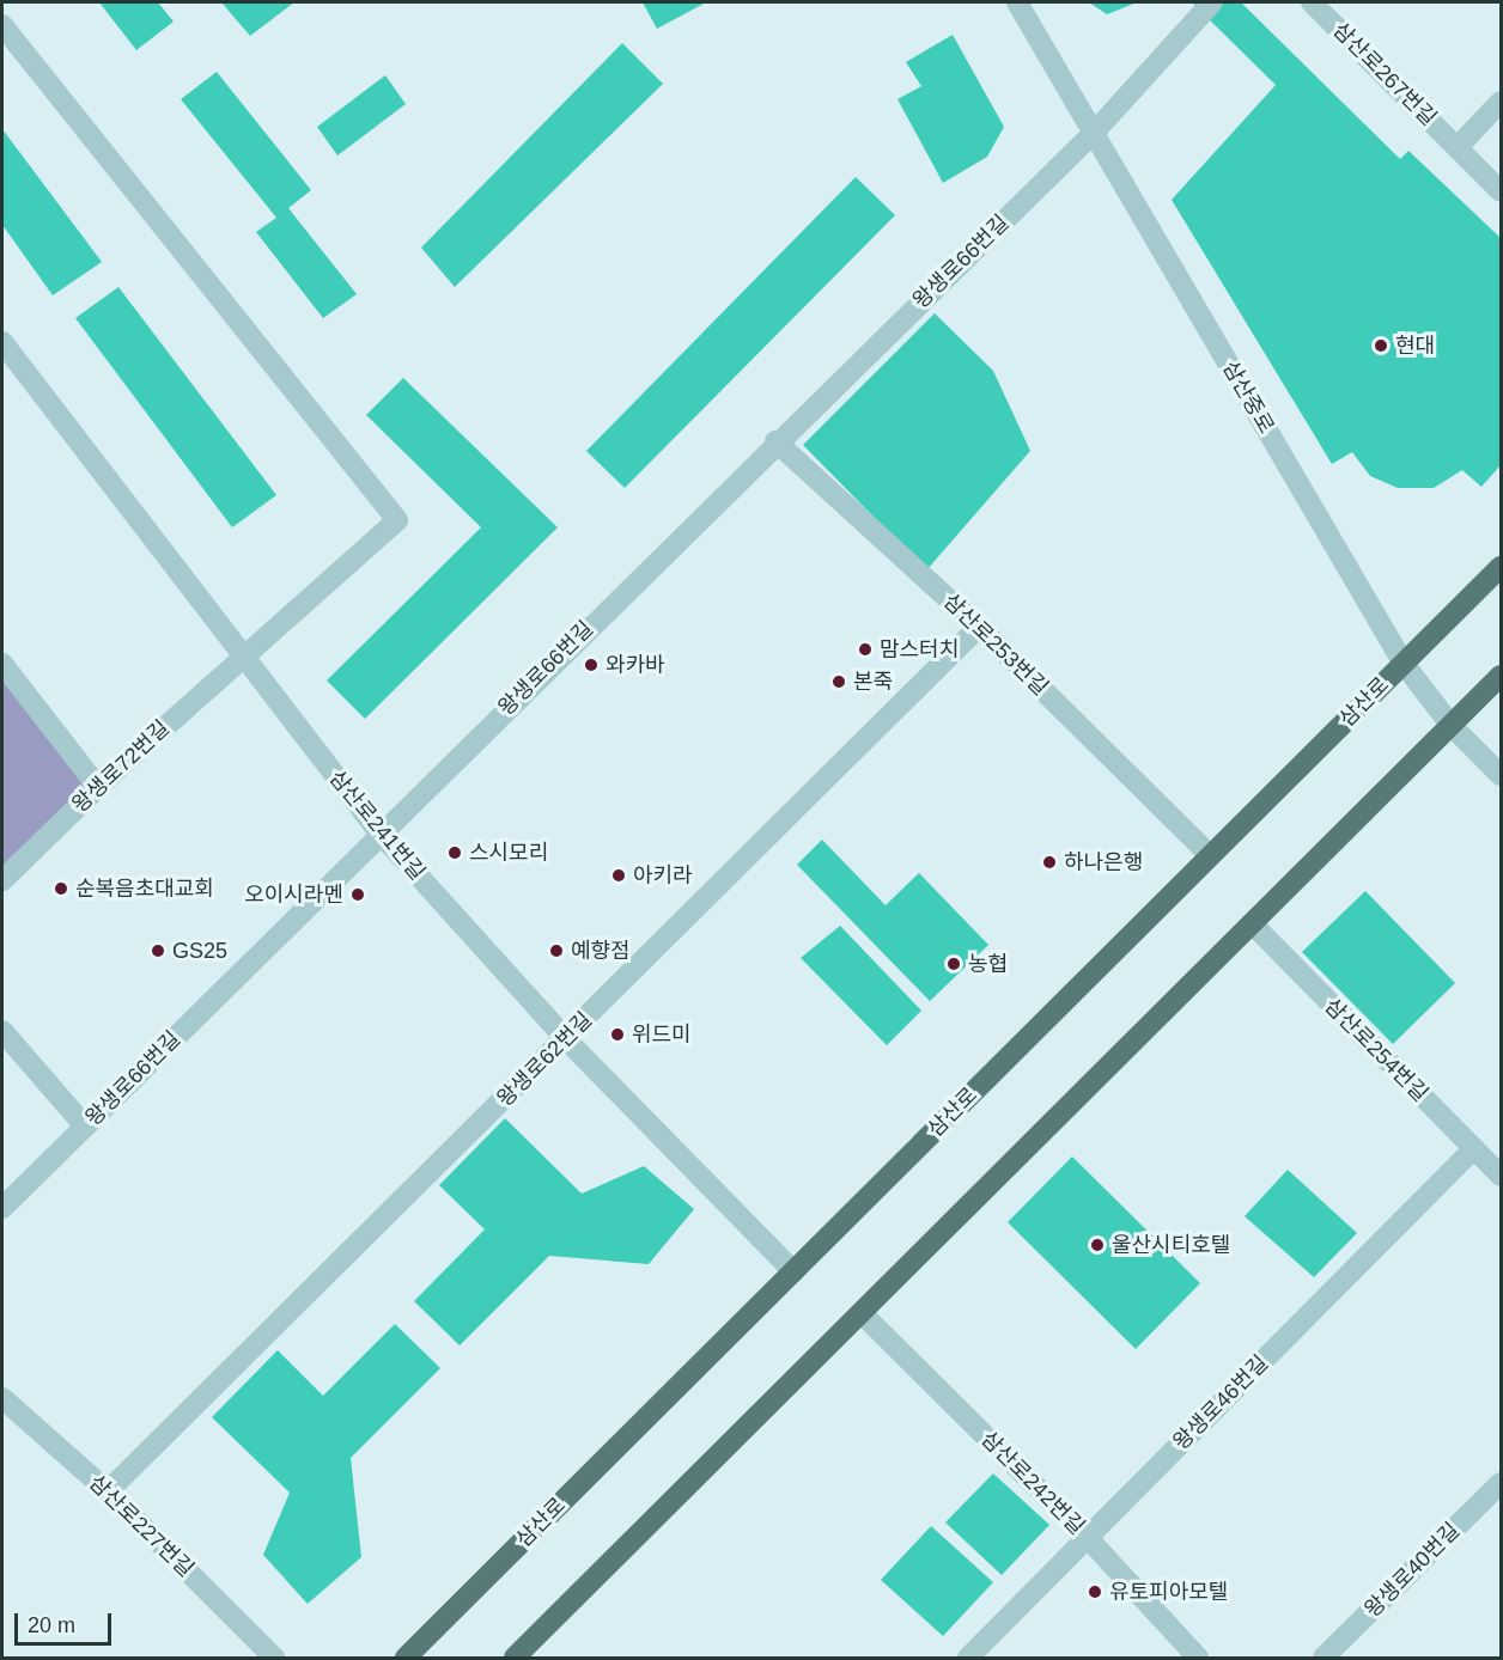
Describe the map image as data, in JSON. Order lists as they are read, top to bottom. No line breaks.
{"streets":{"main road":["삼산로"],"street":["삼산로267번길","왕생로66번길","삼산중로","삼산로253번길","왕생로72번길","삼산로241번길","삼산로254번길","왕생로62번길","왕생로46번길","삼산로242번길","삼산로227번길","왕생로40번길"]},"crossings":[["왕생로66번길","삼산중로"],["왕생로66번길","삼산로253번길"],["왕생로66번길","삼산로241번길"],["삼산중로","삼산로"],["삼산로253번길","삼산로"],["삼산로253번길","왕생로62번길"],["삼산로","삼산로241번길"],["왕생로72번길","삼산로241번길"],["삼산로241번길","왕생로62번길"],["삼산로254번길","왕생로46번길"],["왕생로62번길","삼산로227번길"],["왕생로46번길","삼산로242번길"]],"places":["현대","맘스터치","와카바","본죽","스시모리","하나은행","아키라","순복음초대교회","오이시라멘","GS25","예향점","농협","위드미","울산시티호텔","유토피아모텔"],"scale_bar":"20 m"}
